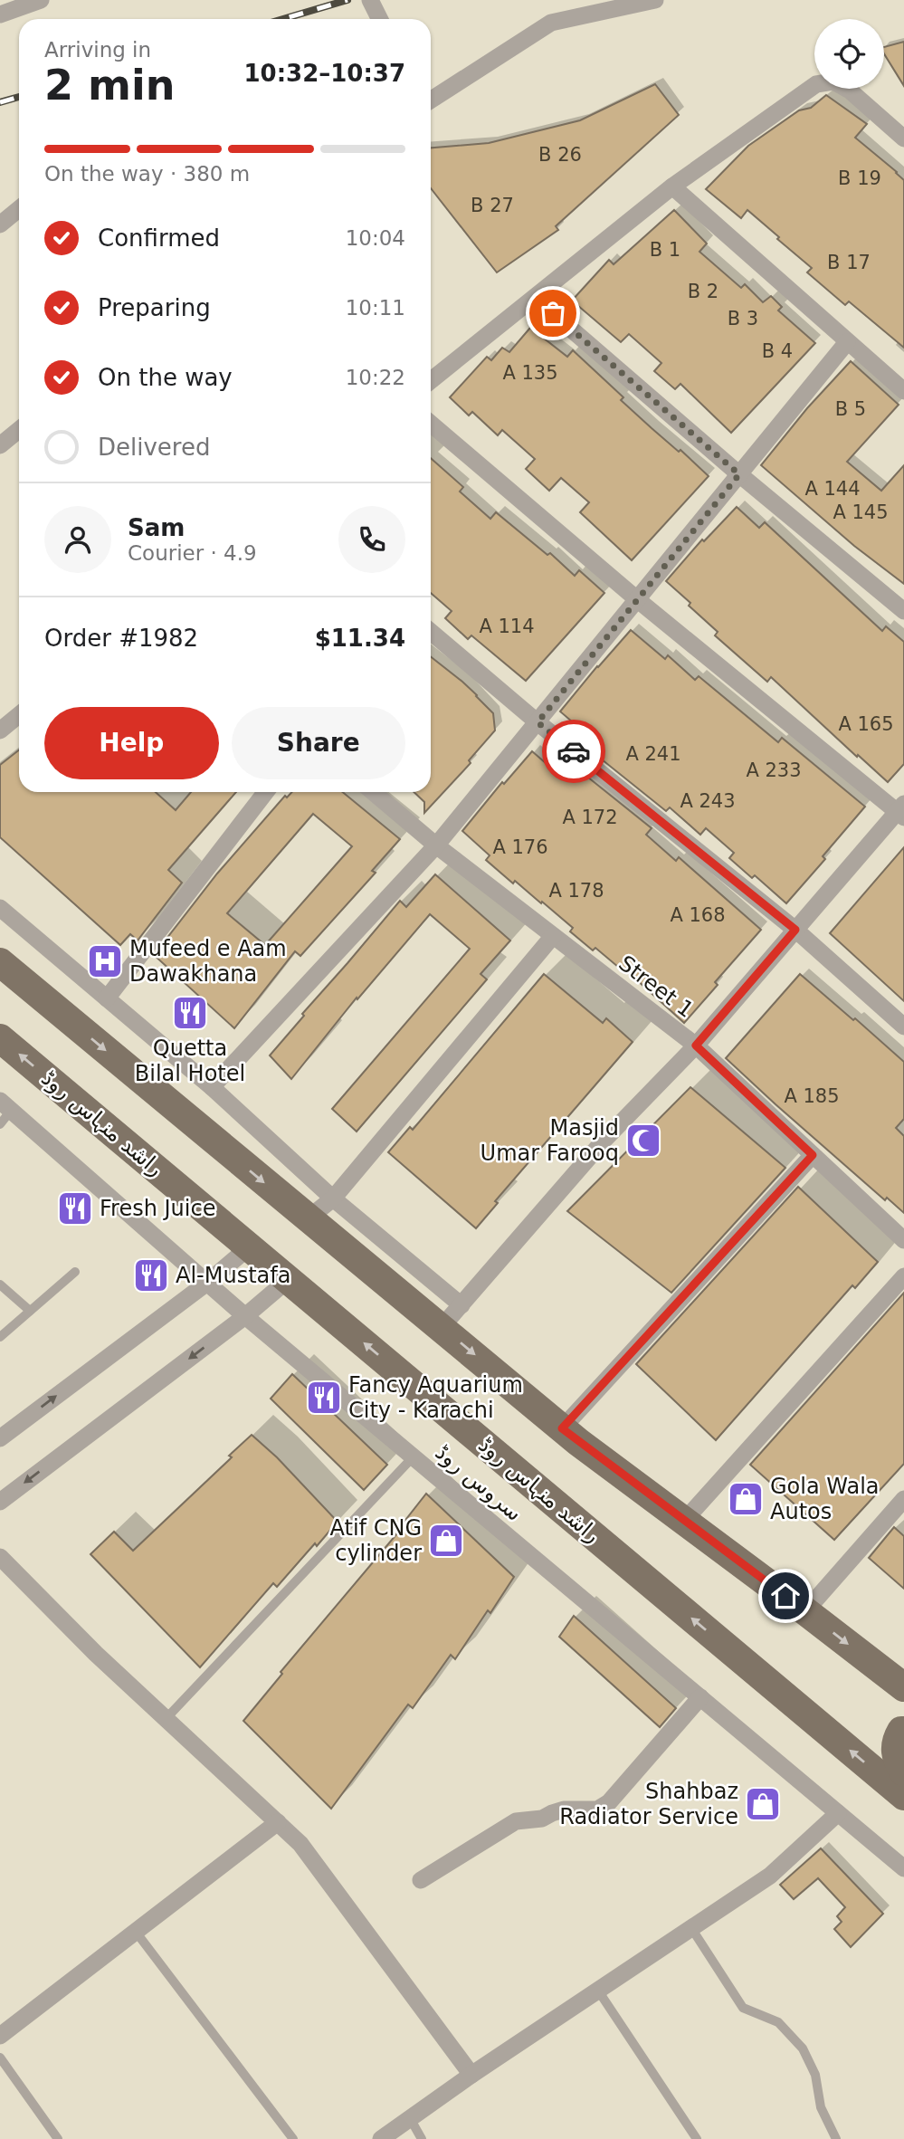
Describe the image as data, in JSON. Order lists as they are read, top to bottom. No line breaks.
{"streets":{"main road":["راشد منہاس روڈ"],"street":["Street 1","سروس روڈ"]},"places":{"hospital":["Mufeed e Aam Dawakhana"],"restaurant":["Quetta Bilal Hotel","Fresh Juice","Al-Mustafa","Fancy Aquarium City - Karachi"],"mosque":["Masjid Umar Farooq"],"shop":["Gola Wala Autos","Atif CNG cylinder","Shahbaz Radiator Service"]},"house_numbers":["B 26","B 19","B 27","B 1","B 17","B 2","B 3","B 4","A 135","B 5","A 144","A 145","A 114","A 165","A 241","A 233","A 243","A 172","A 176","A 178","A 168","A 185"],"page":{"heading":["2 min","Arriving in","10:32–10:37"],"panel":["Sam","Courier · 4.9","Order #1982","$11.34"],"bar":"On the way · 380 m","list":[["Confirmed","10:04"],["Preparing","10:11"],["On the way","10:22"],"Delivered"],"buttons":["Help","Share"]}}
